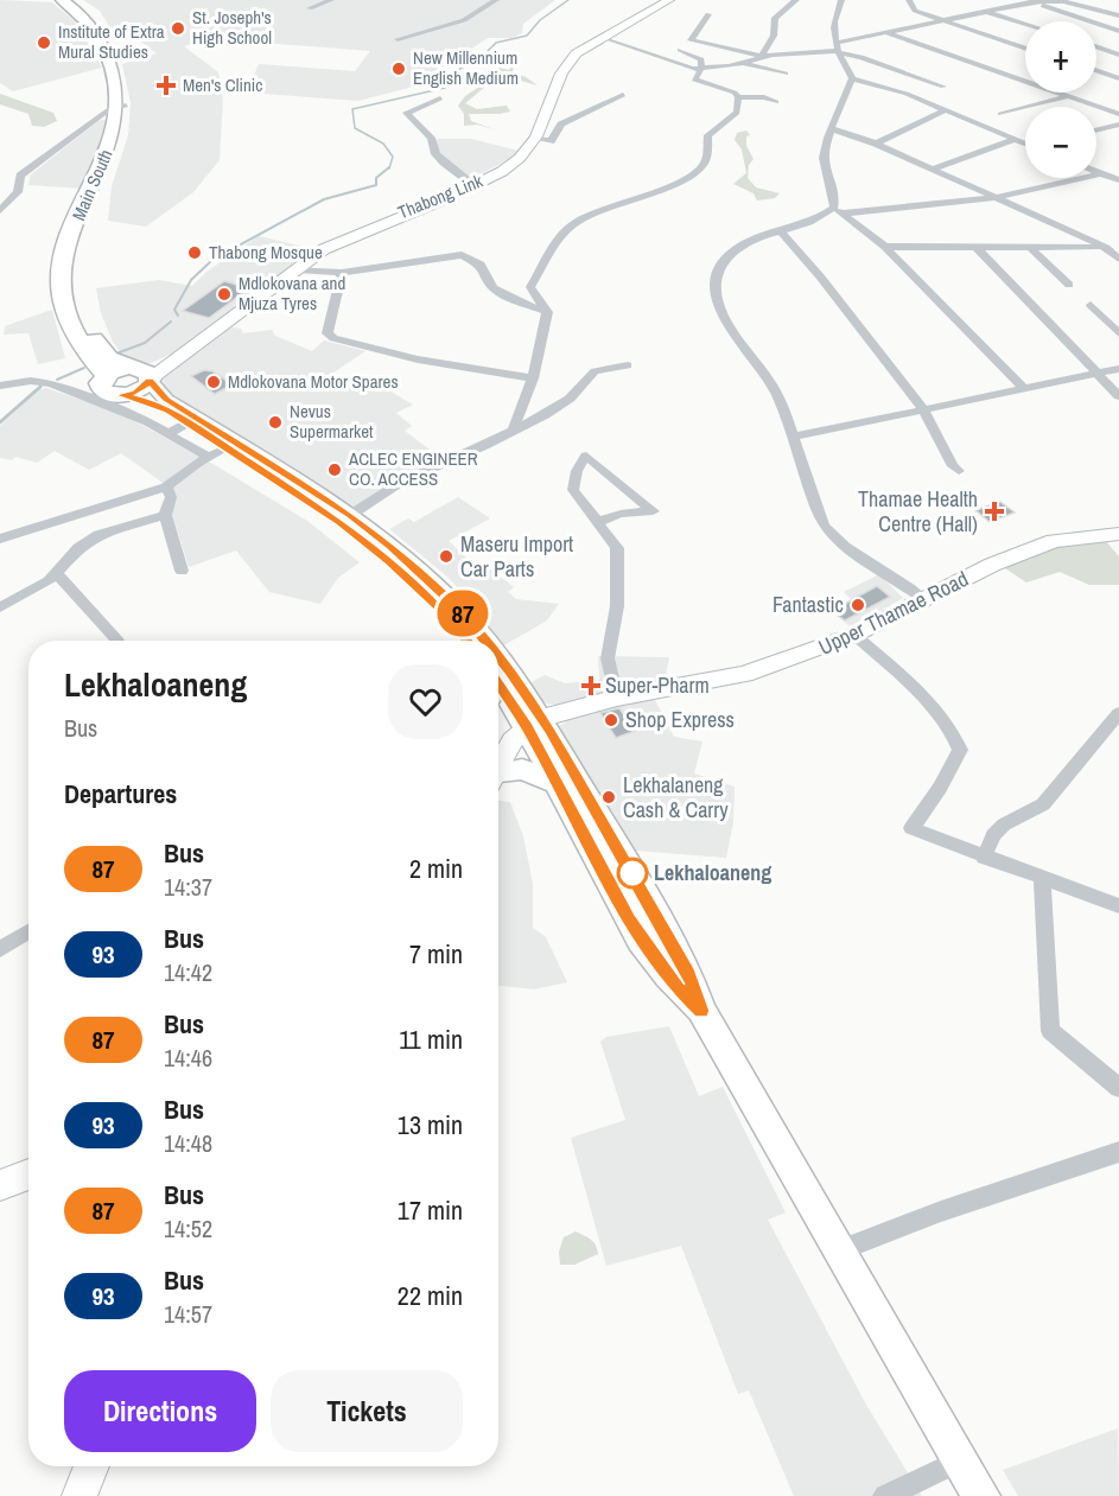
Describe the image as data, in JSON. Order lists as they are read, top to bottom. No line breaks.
{"streets":{"highway":["Main South"],"main road":["Thabong Link","Upper Thamae Road"]},"crossings":[["Main South","Thabong Link"],["Main South","Upper Thamae Road"]],"places":{"other":["St. Joseph's High School","Institute of Extra Mural Studies","New Millennium English Medium","Thabong Mosque","Mdlokovana and Mjuza Tyres","Mdlokovana Motor Spares","Nevus Supermarket","ACLEC ENGINEER CO. ACCESS","Maseru Import Car Parts","Fantastic","Shop Express","Lekhalaneng Cash & Carry","Lekhaloaneng"],"health":["Men's Clinic","Thamae Health Centre (Hall)","Super-Pharm"]},"lines":["bus line 87"],"page":{"on_map":"87","map_buttons":["+","−"],"heading":[["Lekhaloaneng","Bus"],"Departures"],"list":[{"mark":"87","name":"Bus","note":"14:37","value":"2 min"},{"mark":"93","name":"Bus","note":"14:42","value":"7 min"},{"mark":"87","name":"Bus","note":"14:46","value":"11 min"},{"mark":"93","name":"Bus","note":"14:48","value":"13 min"},{"mark":"87","name":"Bus","note":"14:52","value":"17 min"},{"mark":"93","name":"Bus","note":"14:57","value":"22 min"}],"buttons":["Directions","Tickets"]}}
